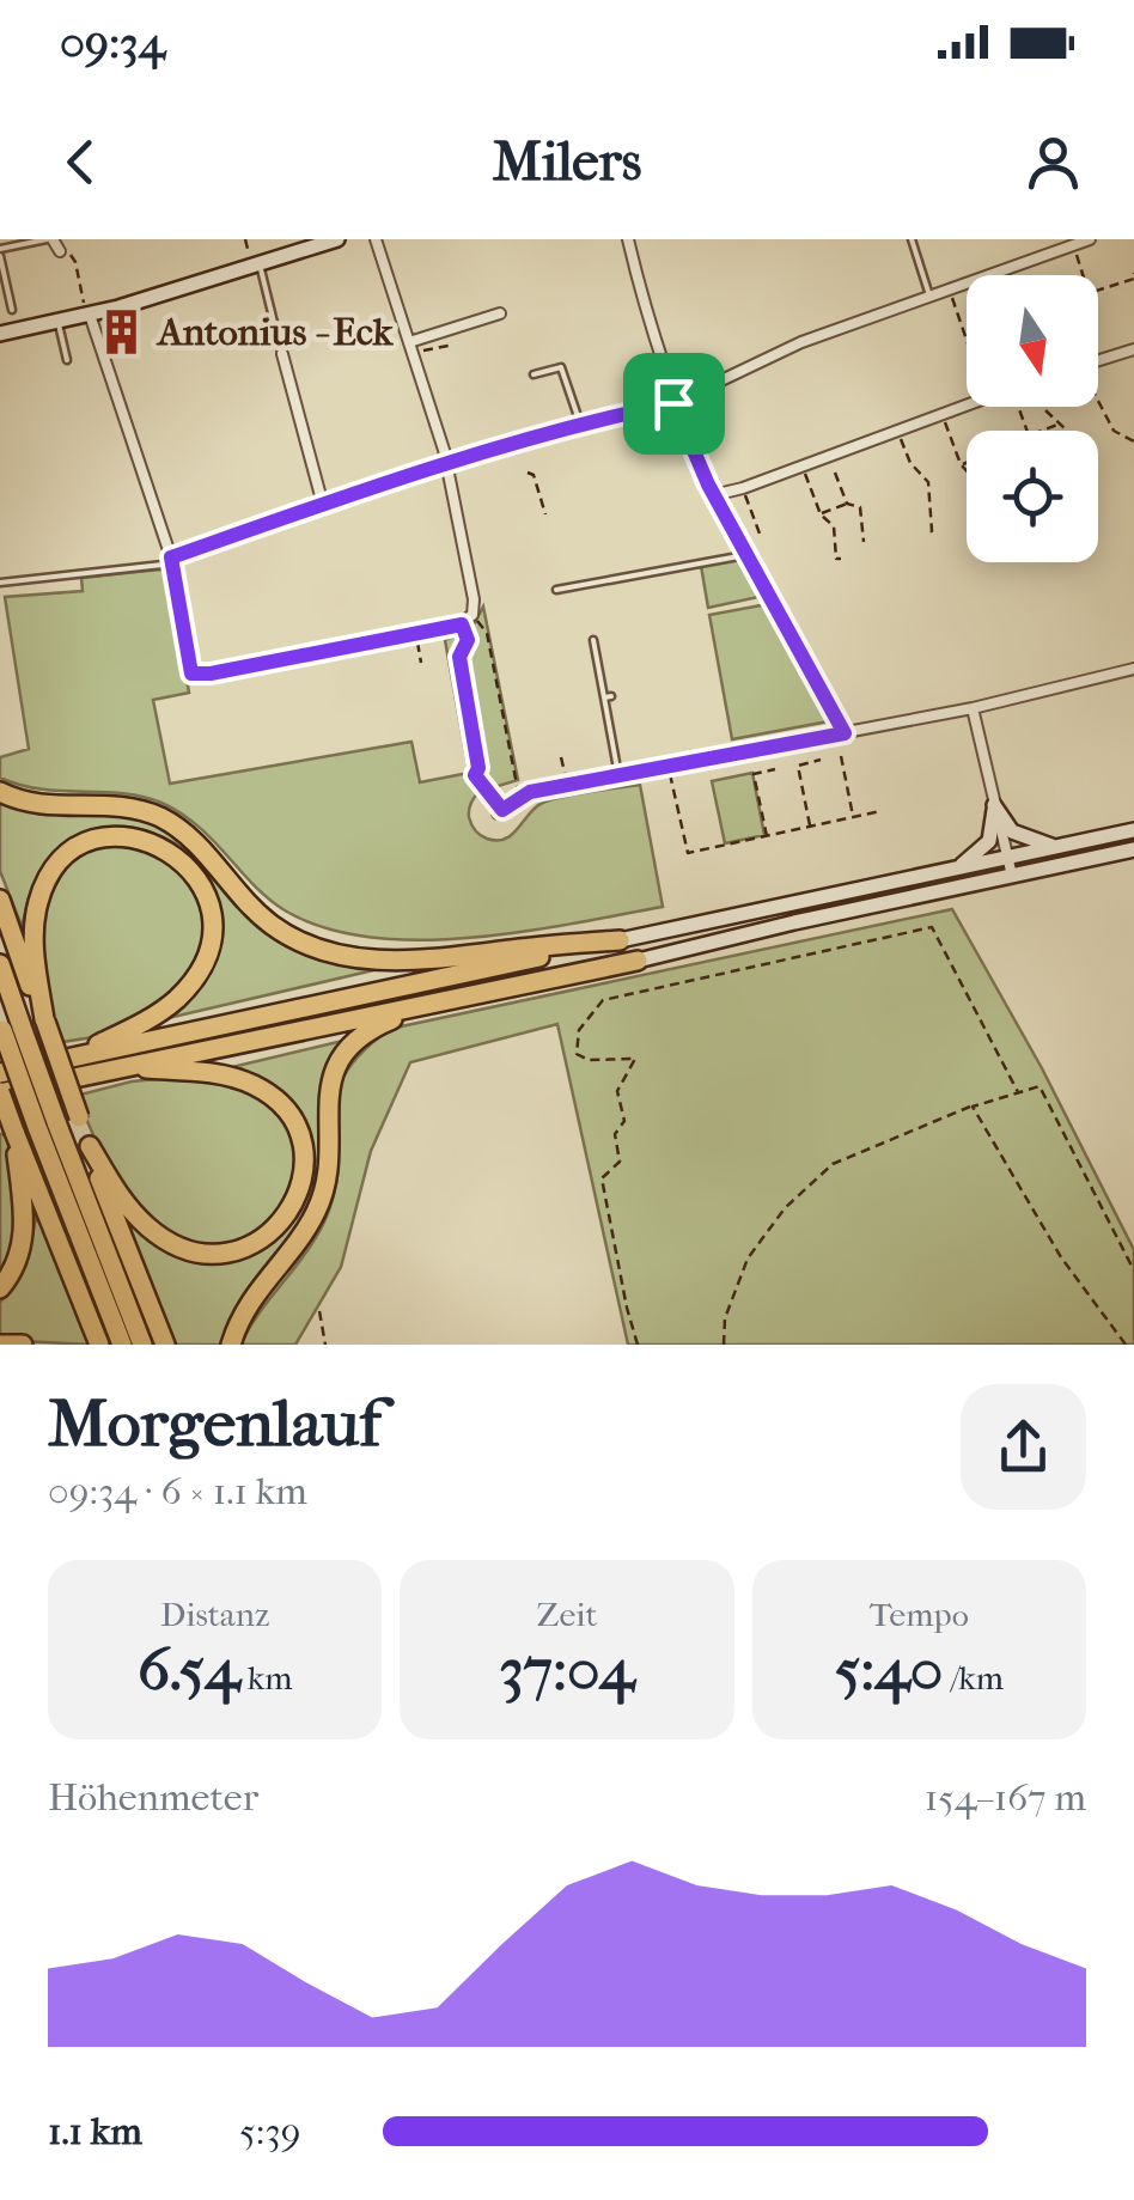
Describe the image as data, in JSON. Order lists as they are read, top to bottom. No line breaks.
{"places":{"building":["Antonius - Eck"]},"north":"bottom","page":{"status":"09:34","header":"Milers","heading":["Morgenlauf","09:34 · 6 × 1.1 km"],"stats":[["Distanz","6.54 km"],["Zeit","37:04"],["Tempo","5:40 /km"]],"chart":["Höhenmeter","154–167 m"],"list":[{"name":"1.1 km","note":"5:39"}]}}
